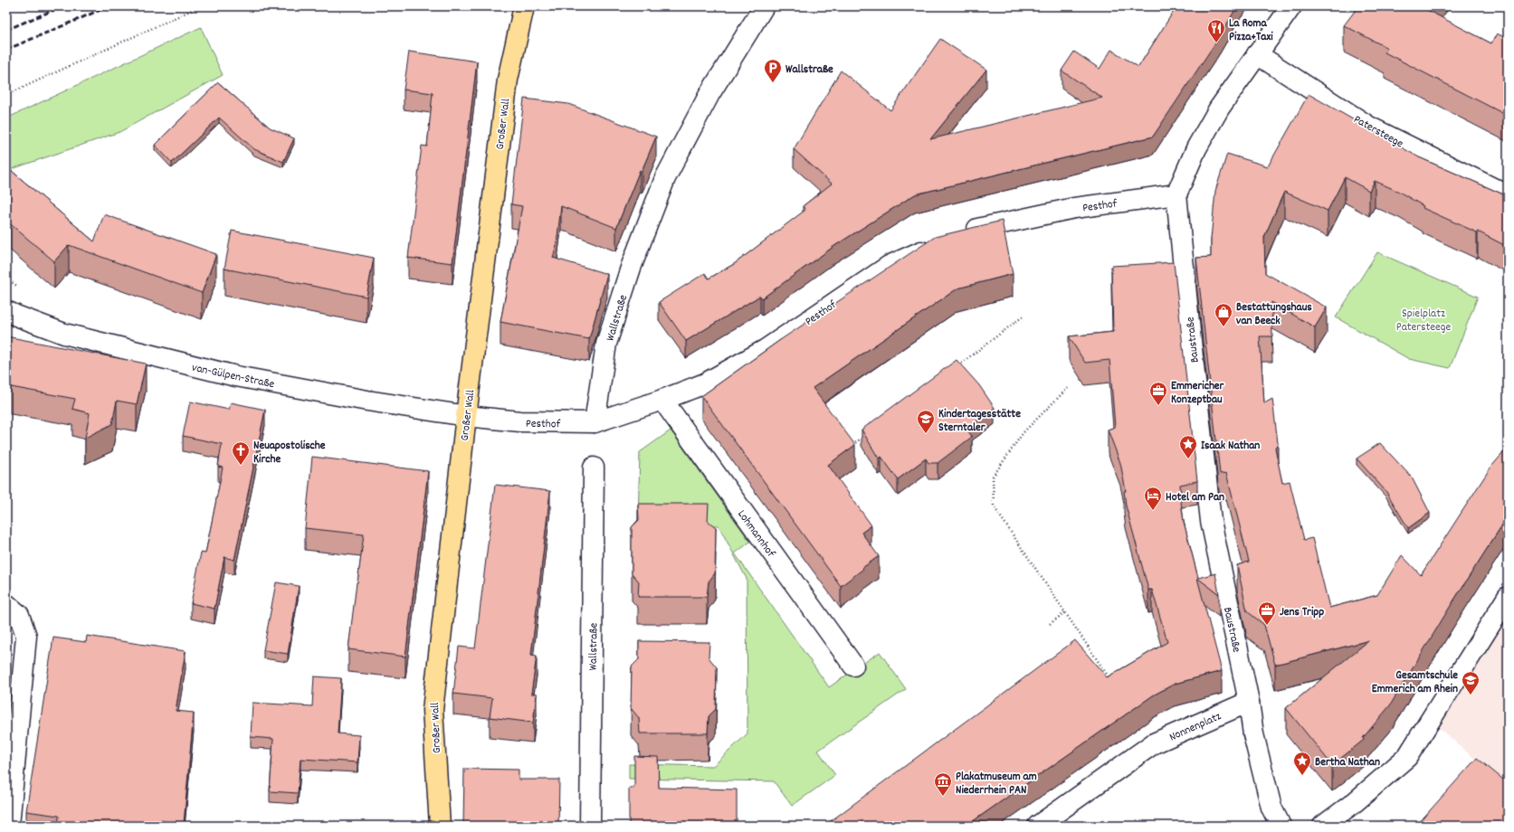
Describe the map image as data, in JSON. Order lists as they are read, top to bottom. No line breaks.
{"streets":{"main road":["Großer Wall"],"street":["Patersteege","Pesthof","Wallstraße","Baustraße","van-Gülpen-Straße","Lohmannhof","Nonnenplatz"]},"crossings":[["Großer Wall","Pesthof"],["Großer Wall","van-Gülpen-Straße"],["Patersteege","Baustraße"],["Pesthof","Wallstraße"],["Pesthof","Baustraße"],["Pesthof","van-Gülpen-Straße"],["Pesthof","Lohmannhof"],["Baustraße","Nonnenplatz"]],"parks":["Spielplatz Patersteege"],"places":{"restaurant":["La Roma Pizza+Taxi"],"parking":["Wallstraße"],"shop":["Bestattungshaus van Beeck"],"office":["Emmericher Konzeptbau","Jens Tripp"],"school or university":["Kindertagesstätte Sterntaler","Gesamtschule Emmerich am Rhein"],"place":["Isaak Nathan","Bertha Nathan"],"church":["Neuapostolische Kirche"],"hotel":["Hotel am Pan"],"museum":["Plakatmuseum am Niederrhein PAN"]}}
